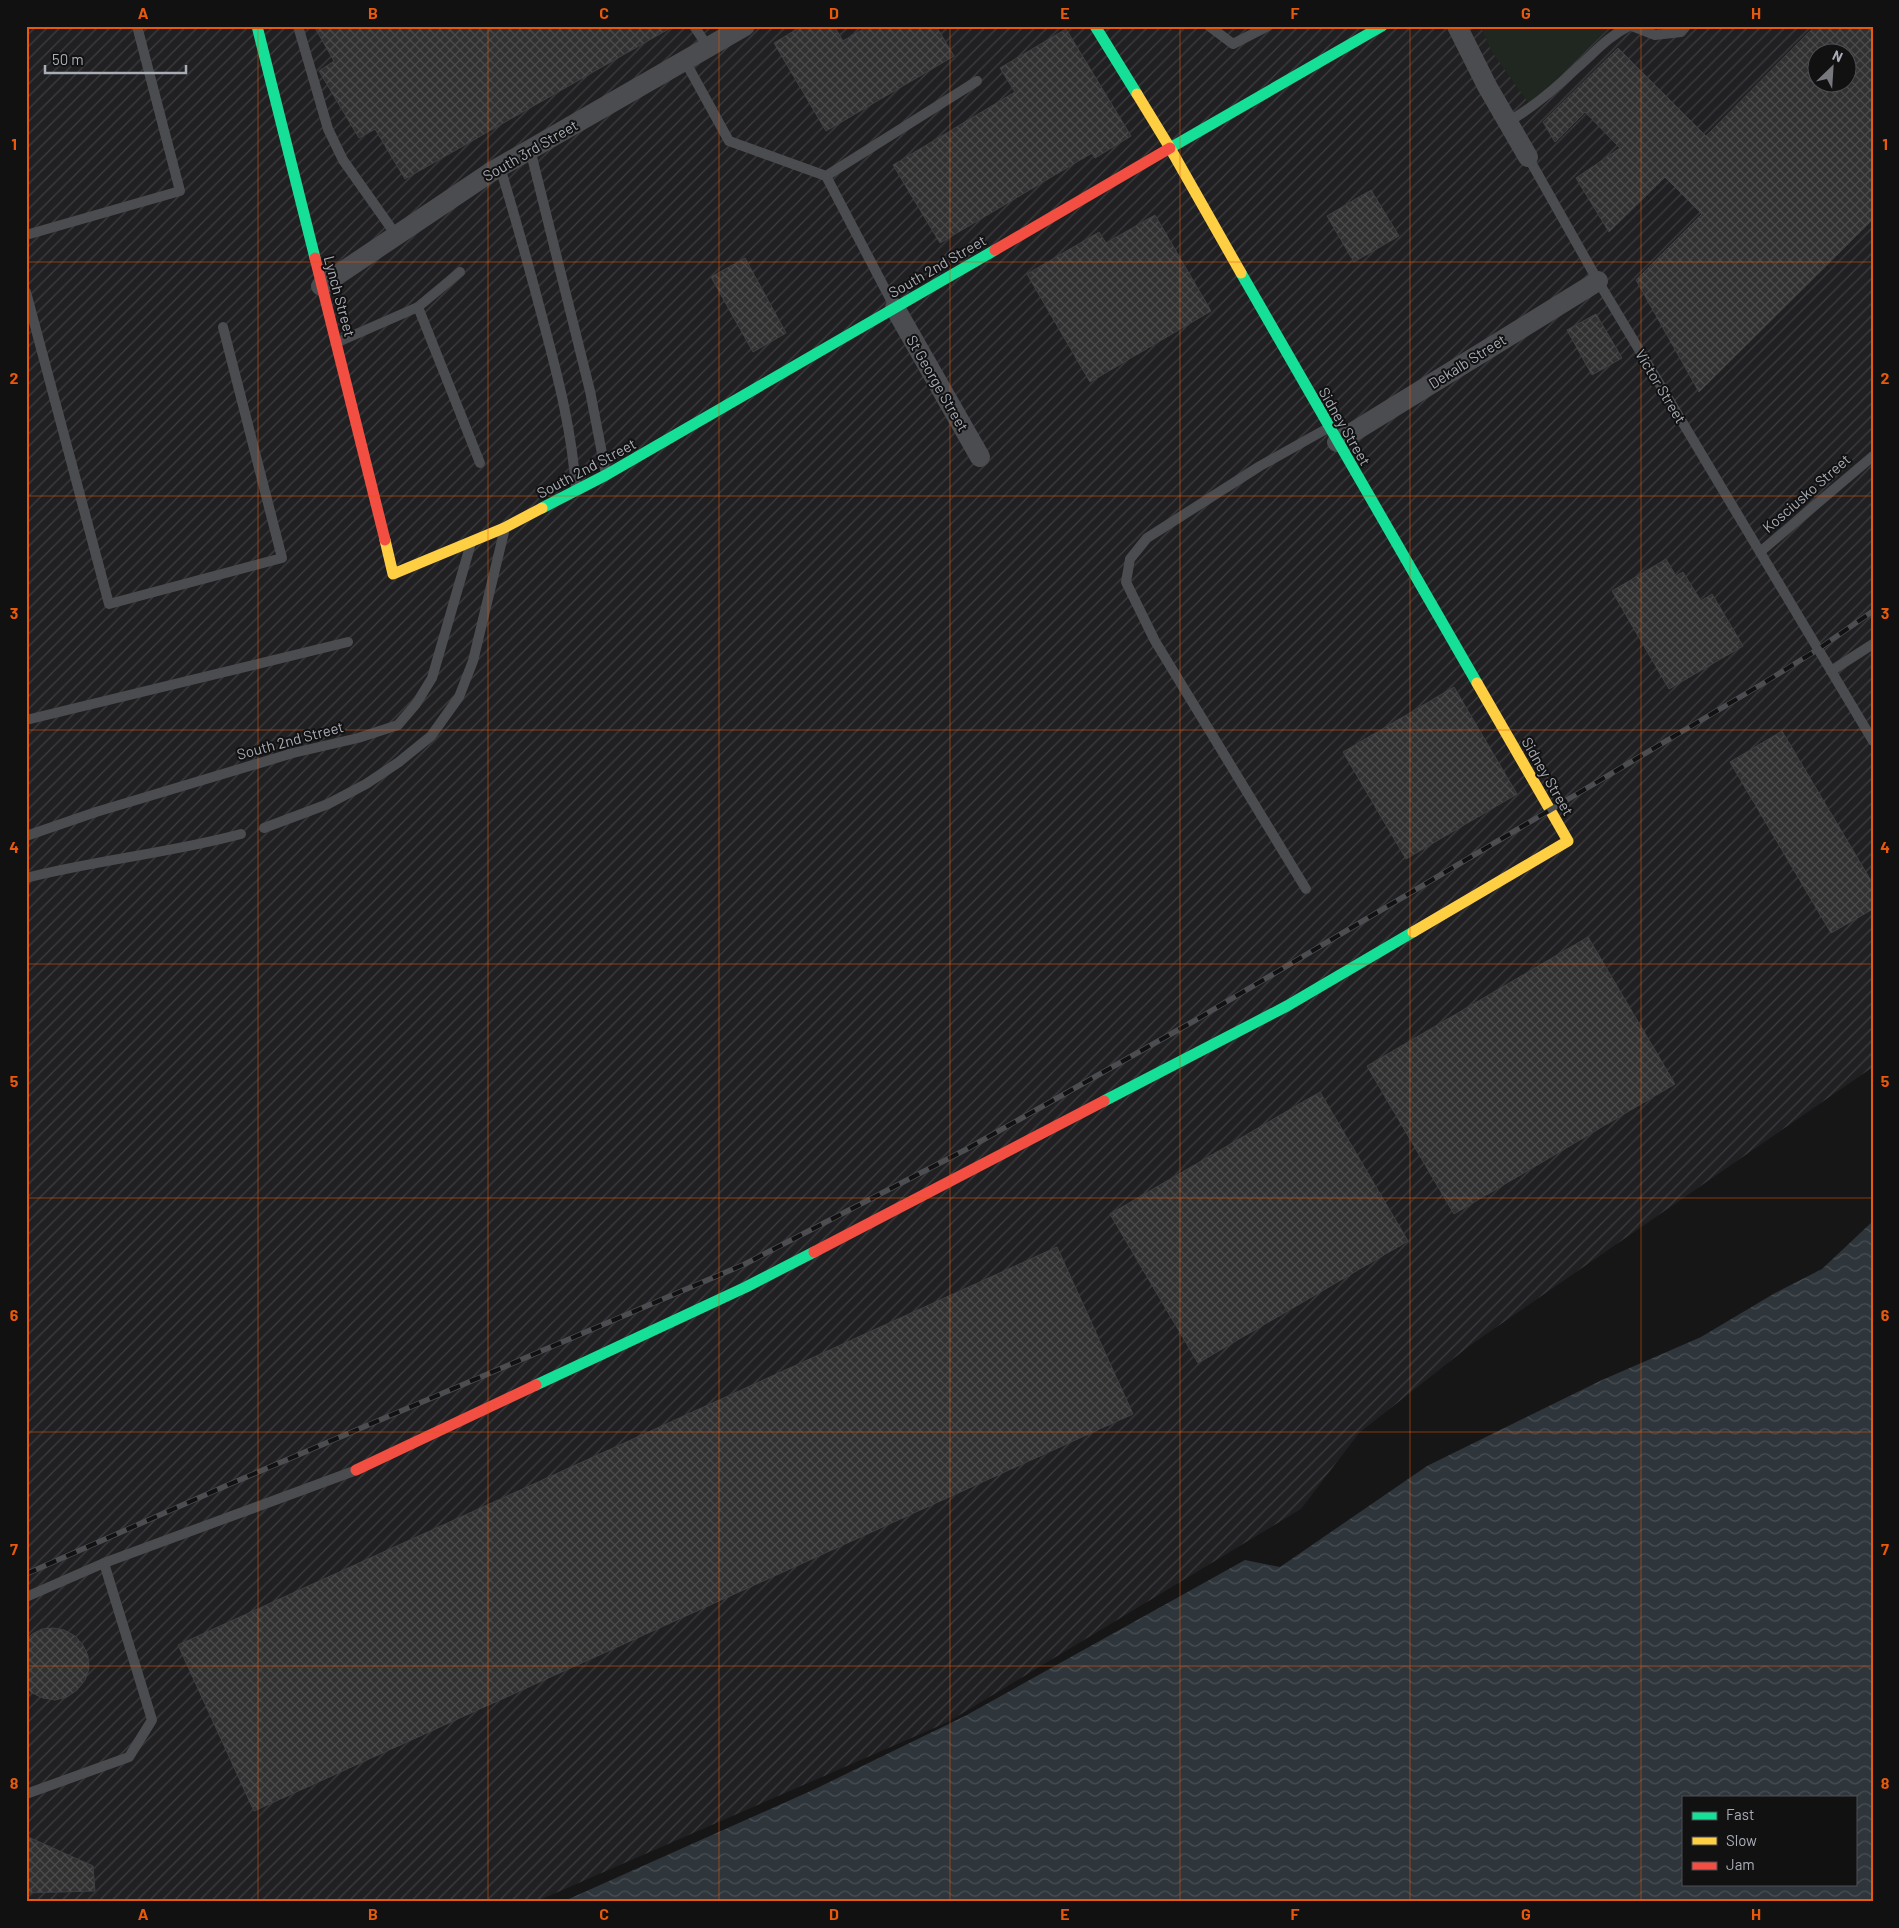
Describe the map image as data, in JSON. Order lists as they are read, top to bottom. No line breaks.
{"streets":{"street":["South 3rd Street","South 2nd Street","Lynch Street","Dekalb Street","St George Street","Victor Street","Sidney Street"],"lane":["Kosciusko Street"]},"crossings":[["South 3rd Street","Lynch Street"],["South 2nd Street","Lynch Street"],["South 2nd Street","St George Street"],["South 2nd Street","Sidney Street"],["Dekalb Street","Victor Street"],["Dekalb Street","Sidney Street"],["Victor Street","Kosciusko Street"]],"legend":["Fast","Slow","Jam"],"scale_bar":"50 m","north":"top right","grid":{"columns":["A","B","C","D","E","F","G","H"],"rows":["1","2","3","4","5","6","7","8"]}}
